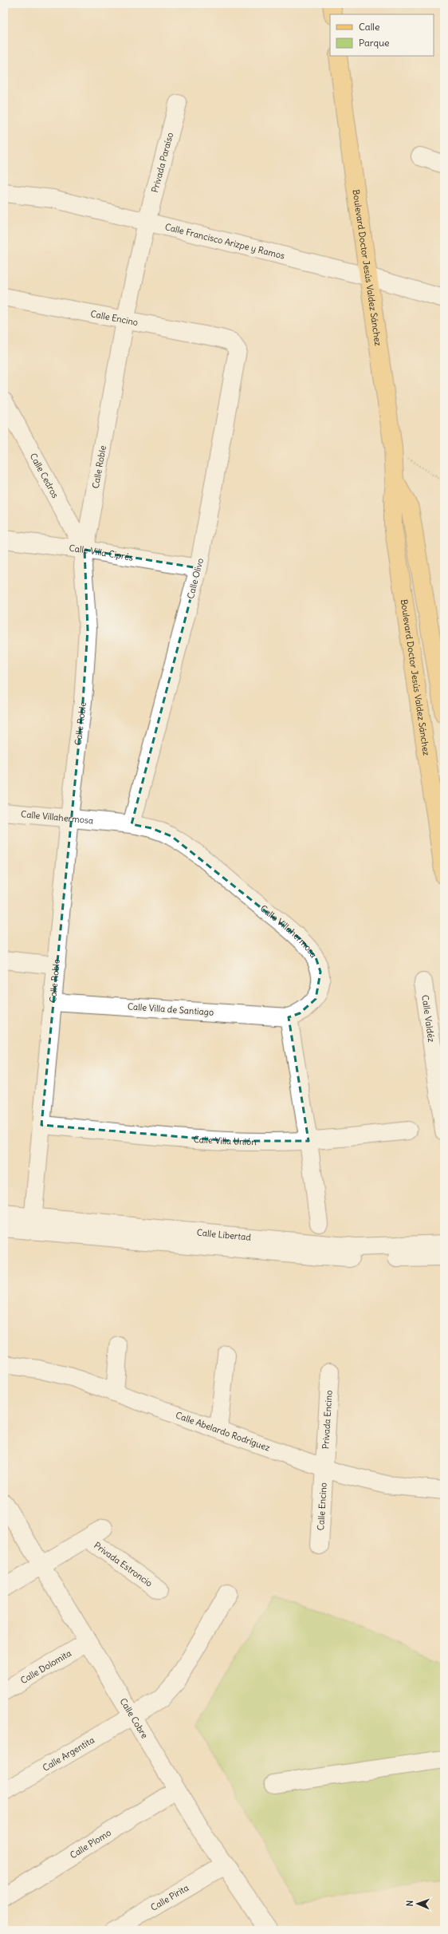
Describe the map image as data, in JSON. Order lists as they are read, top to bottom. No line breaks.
{"streets":{"main road":["Boulevard Doctor Jesús Valdez Sánchez"],"street":["Privada Paraíso","Calle Francisco Arizpe y Ramos","Calle Encino","Calle Roble","Calle Cedros","Calle Villa Ciprés","Calle Olivo","Calle Villahermosa","Calle Villa de Santiago","Calle Valdéz","Calle Villa Unión","Calle Libertad","Privada Encino","Calle Abelardo Rodríguez","Privada Estroncio","Calle Dolomita","Calle Cobre","Calle Argentita","Calle Plomo","Calle Pirita"]},"crossings":[["Privada Paraíso","Calle Francisco Arizpe y Ramos"],["Privada Paraíso","Calle Roble"],["Calle Francisco Arizpe y Ramos","Boulevard Doctor Jesús Valdez Sánchez"],["Calle Francisco Arizpe y Ramos","Calle Roble"],["Calle Encino","Calle Roble"],["Calle Encino","Calle Olivo"],["Calle Encino","Privada Encino"],["Calle Encino","Calle Abelardo Rodríguez"],["Calle Roble","Calle Cedros"],["Calle Roble","Calle Villa Ciprés"],["Calle Roble","Calle Villahermosa"],["Calle Roble","Calle Villa de Santiago"],["Calle Roble","Calle Villa Unión"],["Calle Roble","Calle Libertad"],["Calle Cedros","Calle Villa Ciprés"],["Calle Villa Ciprés","Calle Olivo"],["Calle Olivo","Calle Villahermosa"],["Calle Villahermosa","Calle Villa de Santiago"],["Privada Encino","Calle Abelardo Rodríguez"],["Privada Estroncio","Calle Cobre"],["Calle Dolomita","Calle Cobre"],["Calle Cobre","Calle Argentita"],["Calle Cobre","Calle Plomo"],["Calle Cobre","Calle Pirita"]],"legend":["Calle","Parque"],"north":"left"}
